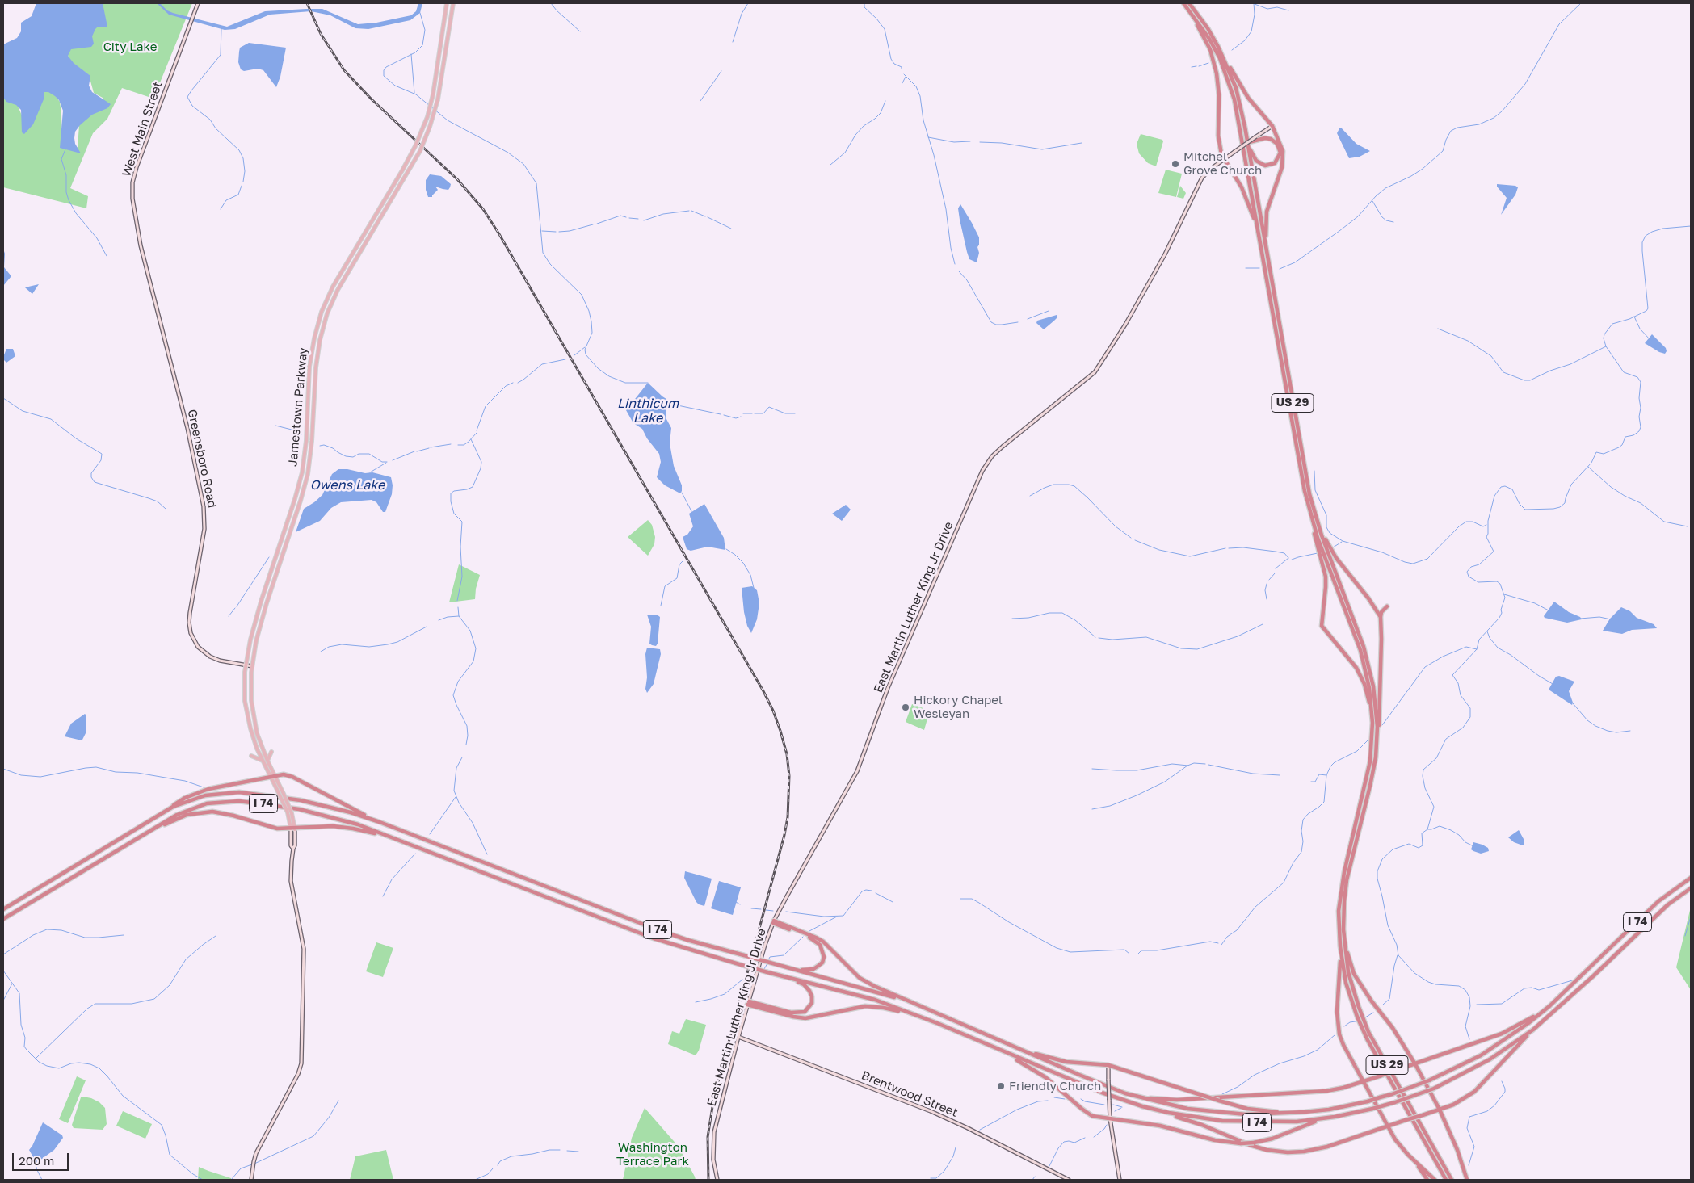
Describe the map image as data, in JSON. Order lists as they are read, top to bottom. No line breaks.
{"streets":{"highway":["US 29","I 74"],"main road":["West Main Street","Jamestown Parkway","Greensboro Road","East Martin Luther King Jr Drive","Brentwood Street"]},"crossings":[["West Main Street","Greensboro Road"],["US 29","East Martin Luther King Jr Drive"],["Jamestown Parkway","Greensboro Road"],["East Martin Luther King Jr Drive","Brentwood Street"]],"water":["Linthicum Lake","Owens Lake"],"parks":["City Lake","Washington Terrace Park"],"places":["Mitchel Grove Church","Hickory Chapel Wesleyan","Friendly Church"],"scale_bar":"200 m"}
